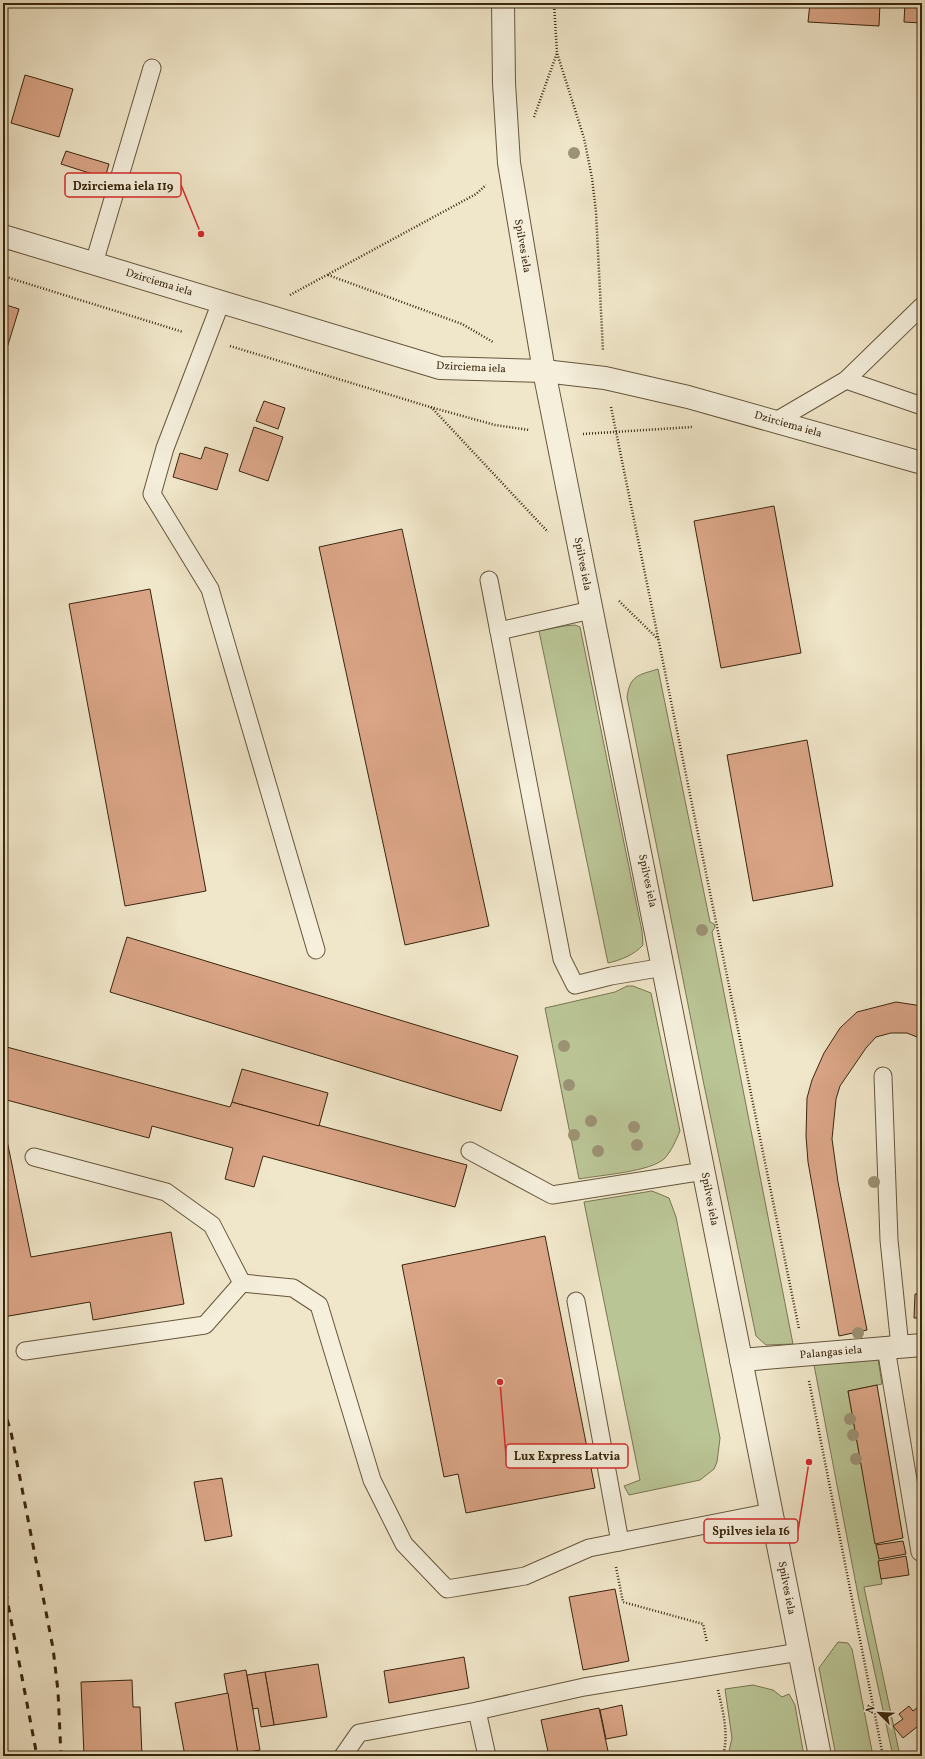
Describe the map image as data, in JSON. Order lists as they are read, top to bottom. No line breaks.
{"streets":{"street":["Spilves iela","Dzirciema iela","Palangas iela"]},"crossings":[["Spilves iela","Dzirciema iela"],["Spilves iela","Palangas iela"]],"places":["Dzirciema iela 119","Lux Express Latvia","Spilves iela 16"],"north":"top left"}
